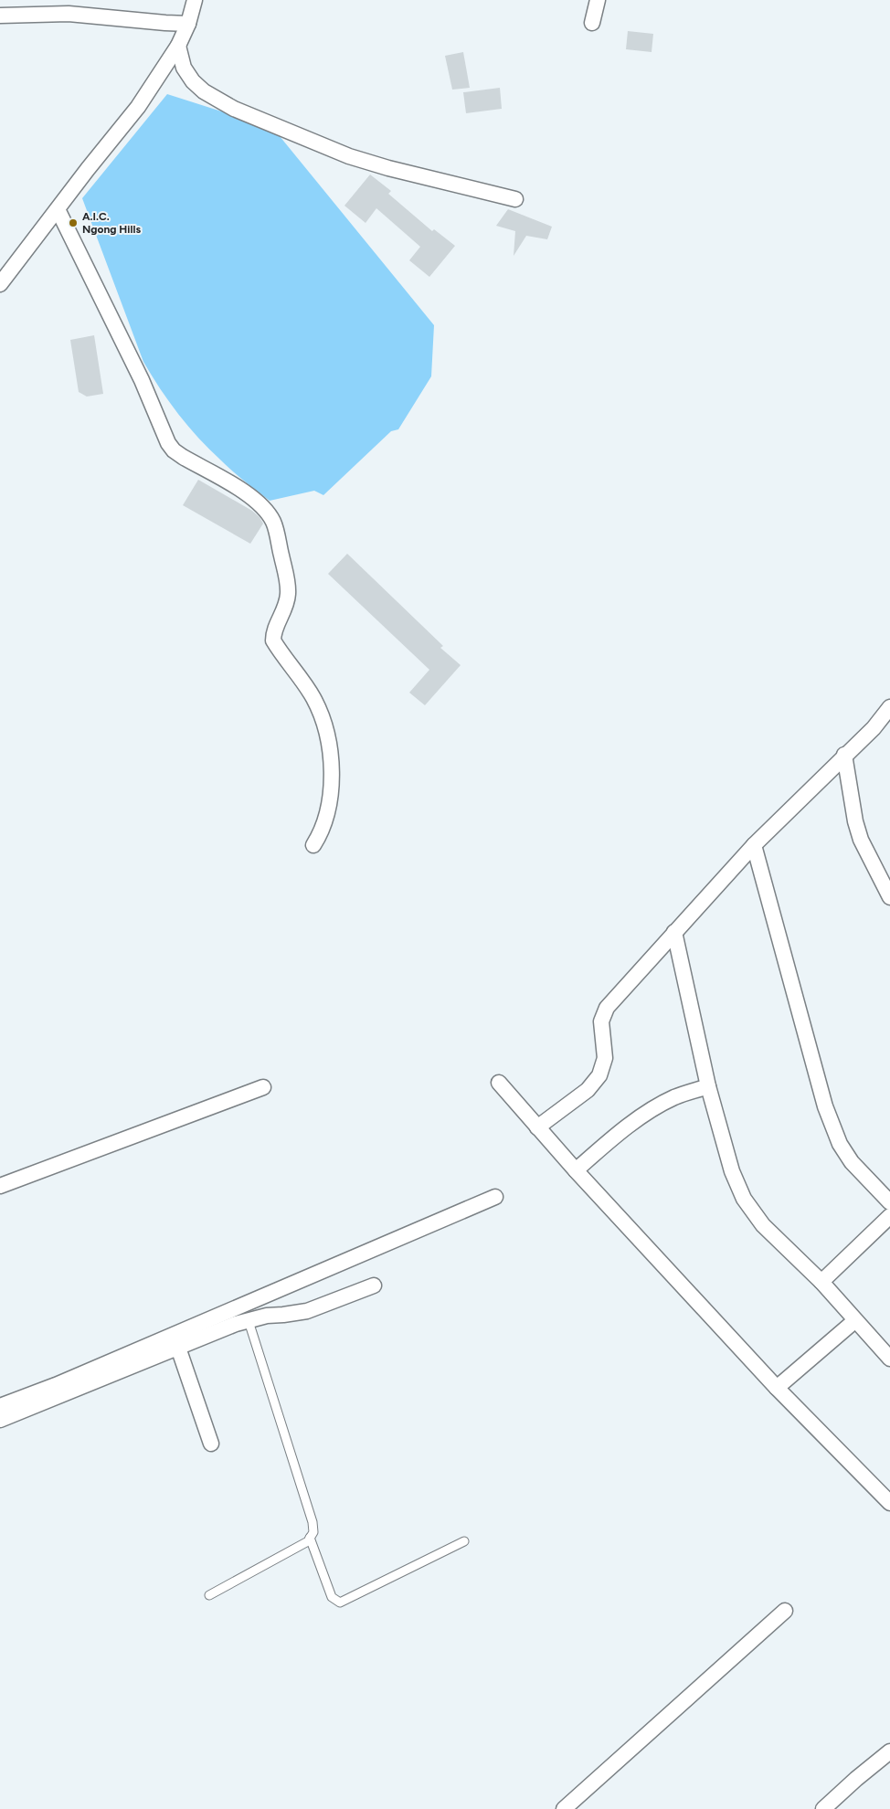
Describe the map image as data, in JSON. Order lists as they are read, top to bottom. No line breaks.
{"places":["A.I.C. Ngong Hills"]}
